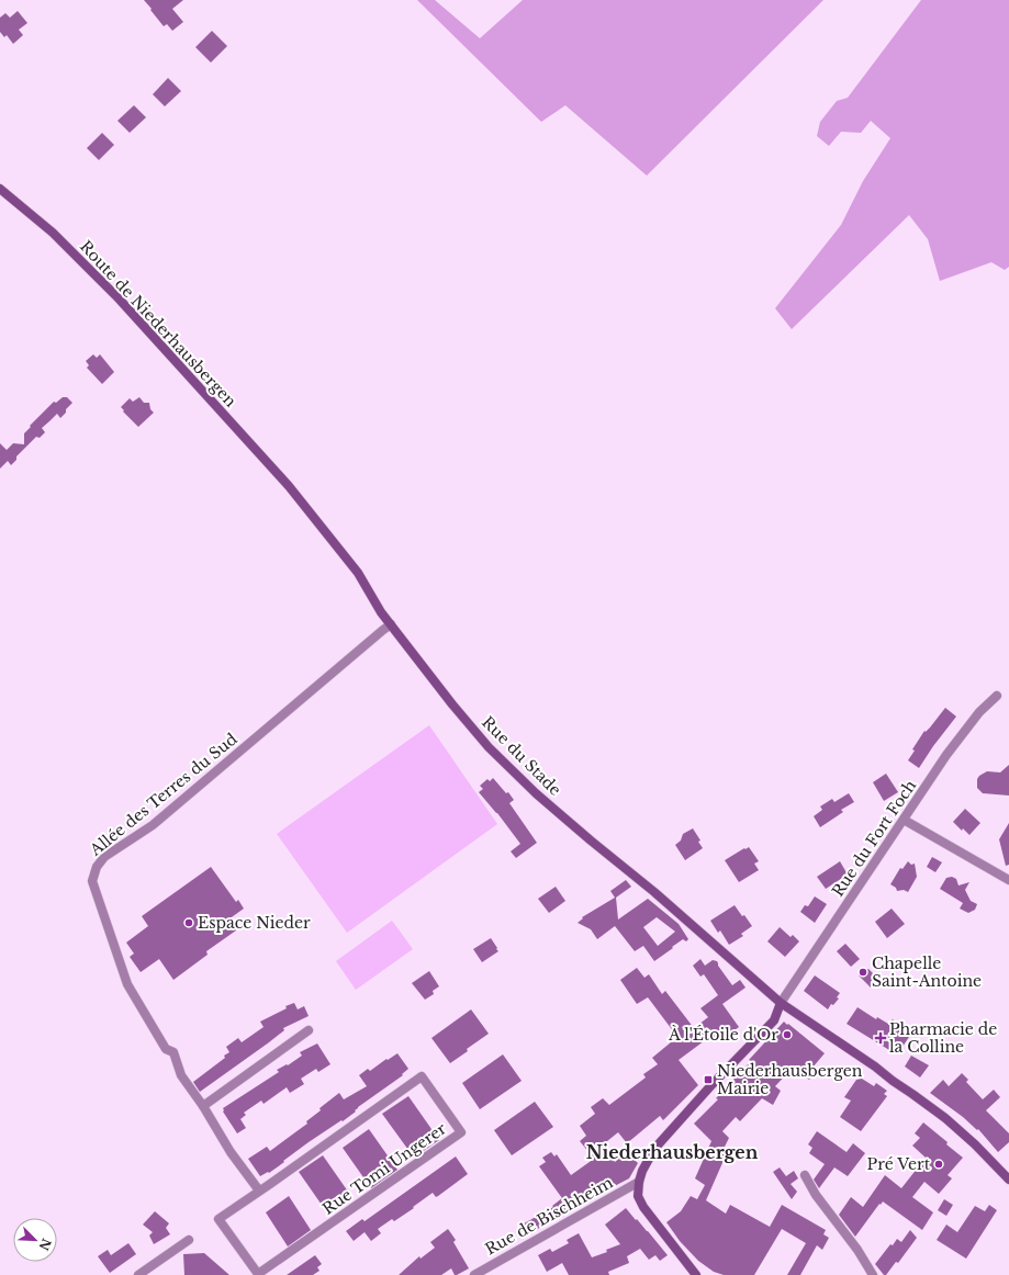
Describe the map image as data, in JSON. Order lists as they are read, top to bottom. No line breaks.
{"streets":{"street":["Route de Niederhausbergen","Rue du Stade","Allée des Terres du Sud","Rue du Fort Foch","Rue Tomi Ungerer","Rue de Bischheim"]},"crossings":[["Route de Niederhausbergen","Rue du Stade"],["Rue du Stade","Allée des Terres du Sud"],["Rue du Stade","Rue du Fort Foch"],["Allée des Terres du Sud","Rue Tomi Ungerer"]],"districts":["Niederhausbergen"],"places":{"other":["Espace Nieder","Chapelle Saint-Antoine","À l'Étoile d'Or","Pré Vert"],"health":["Pharmacie de la Colline"],"transit":["Niederhausbergen Mairie"]},"north":"bottom right"}
